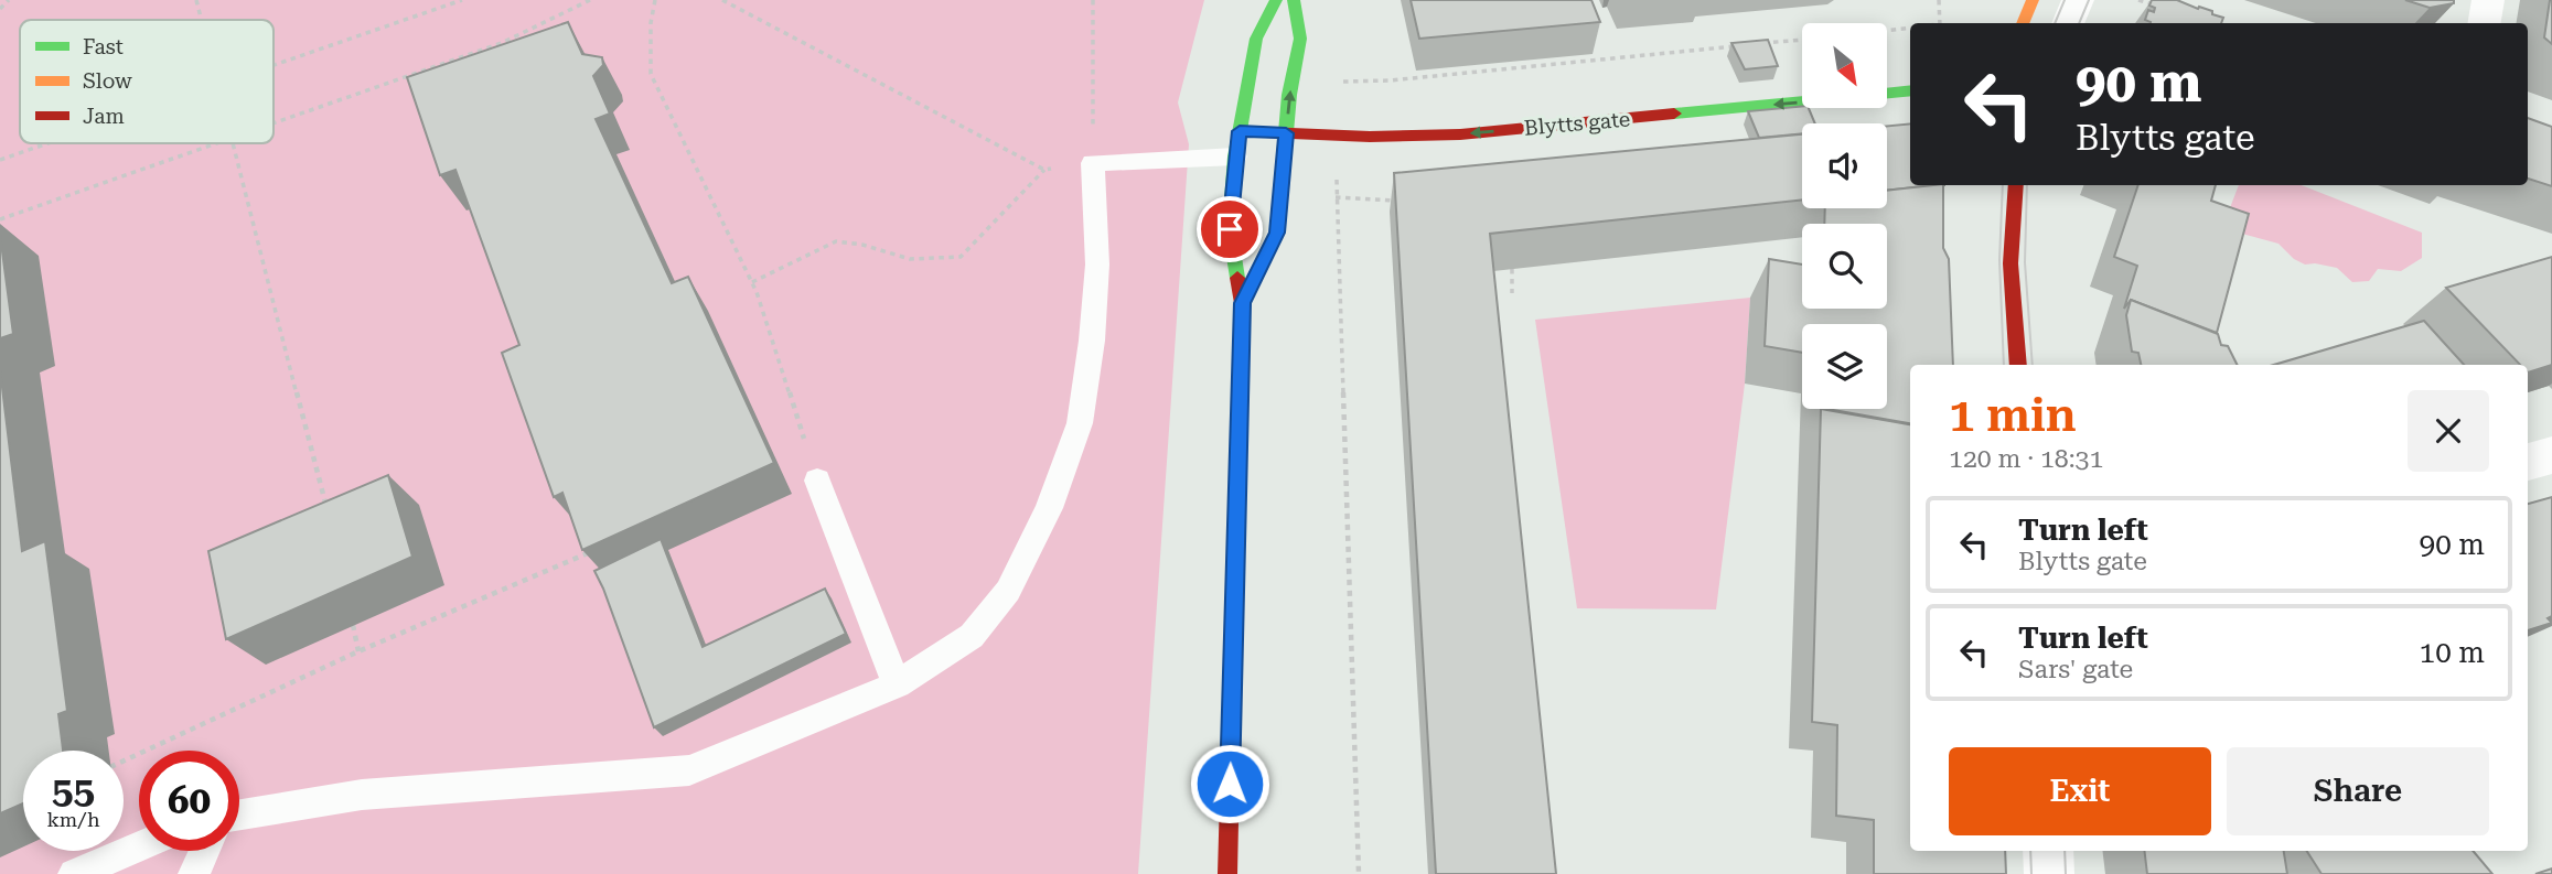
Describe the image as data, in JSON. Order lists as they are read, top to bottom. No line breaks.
{"streets":{"main road":["Blytts gate"]},"one_way":["Blytts gate"],"legend":["Fast","Slow","Jam"],"north":"bottom right","page":{"turn":["90 m","Blytts gate"],"heading":["1 min","120 m · 18:31"],"list":[{"name":"Turn left","note":"Blytts gate","value":"90 m"},{"name":"Turn left","note":"Sars' gate","value":"10 m"}],"buttons":["Exit","Share"],"speed":"55 km/h","limit":"60"}}
